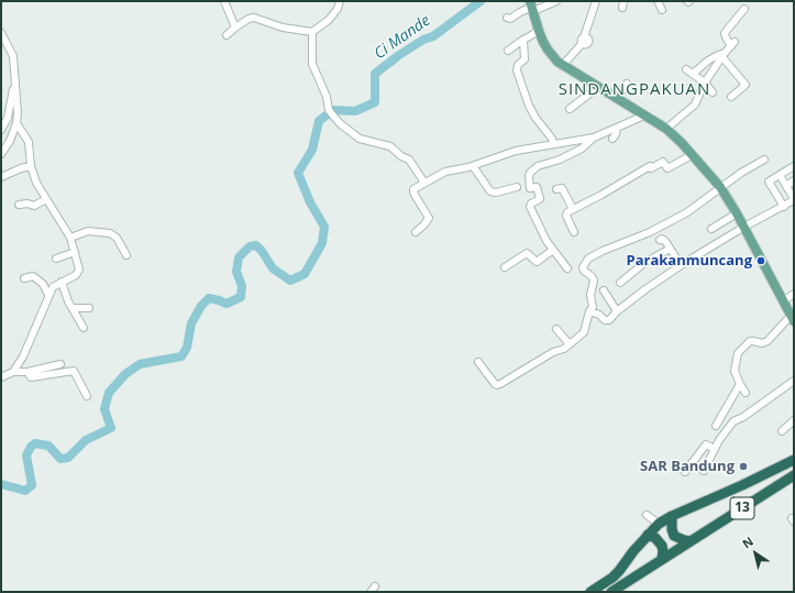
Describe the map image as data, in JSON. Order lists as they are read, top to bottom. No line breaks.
{"streets":{"highway":["13"]},"districts":["SINDANGPAKUAN"],"water":["Ci Mande"],"places":["Parakanmuncang","SAR Bandung"],"north":"top left"}
